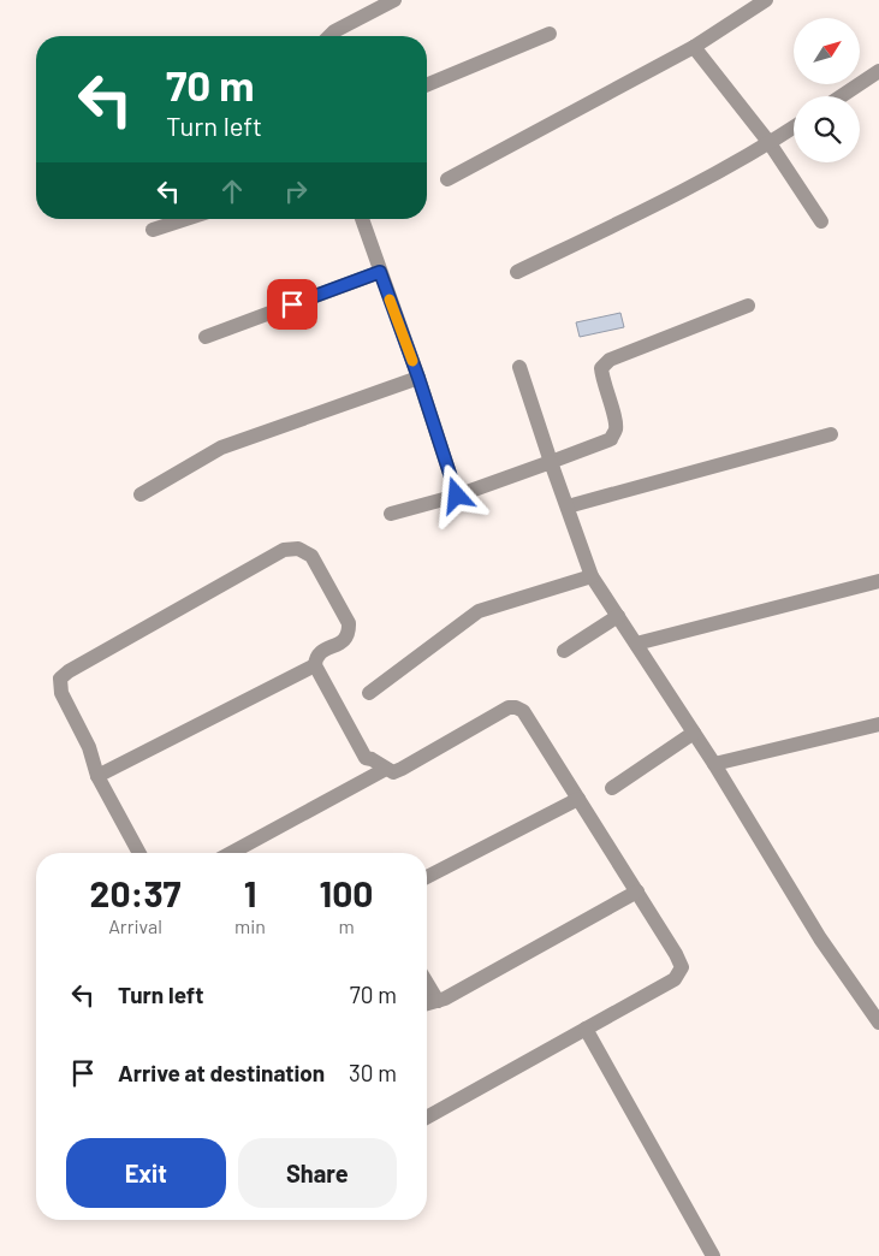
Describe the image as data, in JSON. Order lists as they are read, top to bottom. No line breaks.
{"north":"top right","page":{"turn":["70 m","Turn left"],"eta":["20:37","Arrival","1","min","100","m"],"list":[{"name":"Turn left","value":"70 m"},{"name":"Arrive at destination","value":"30 m"}],"buttons":["Exit","Share"]}}
